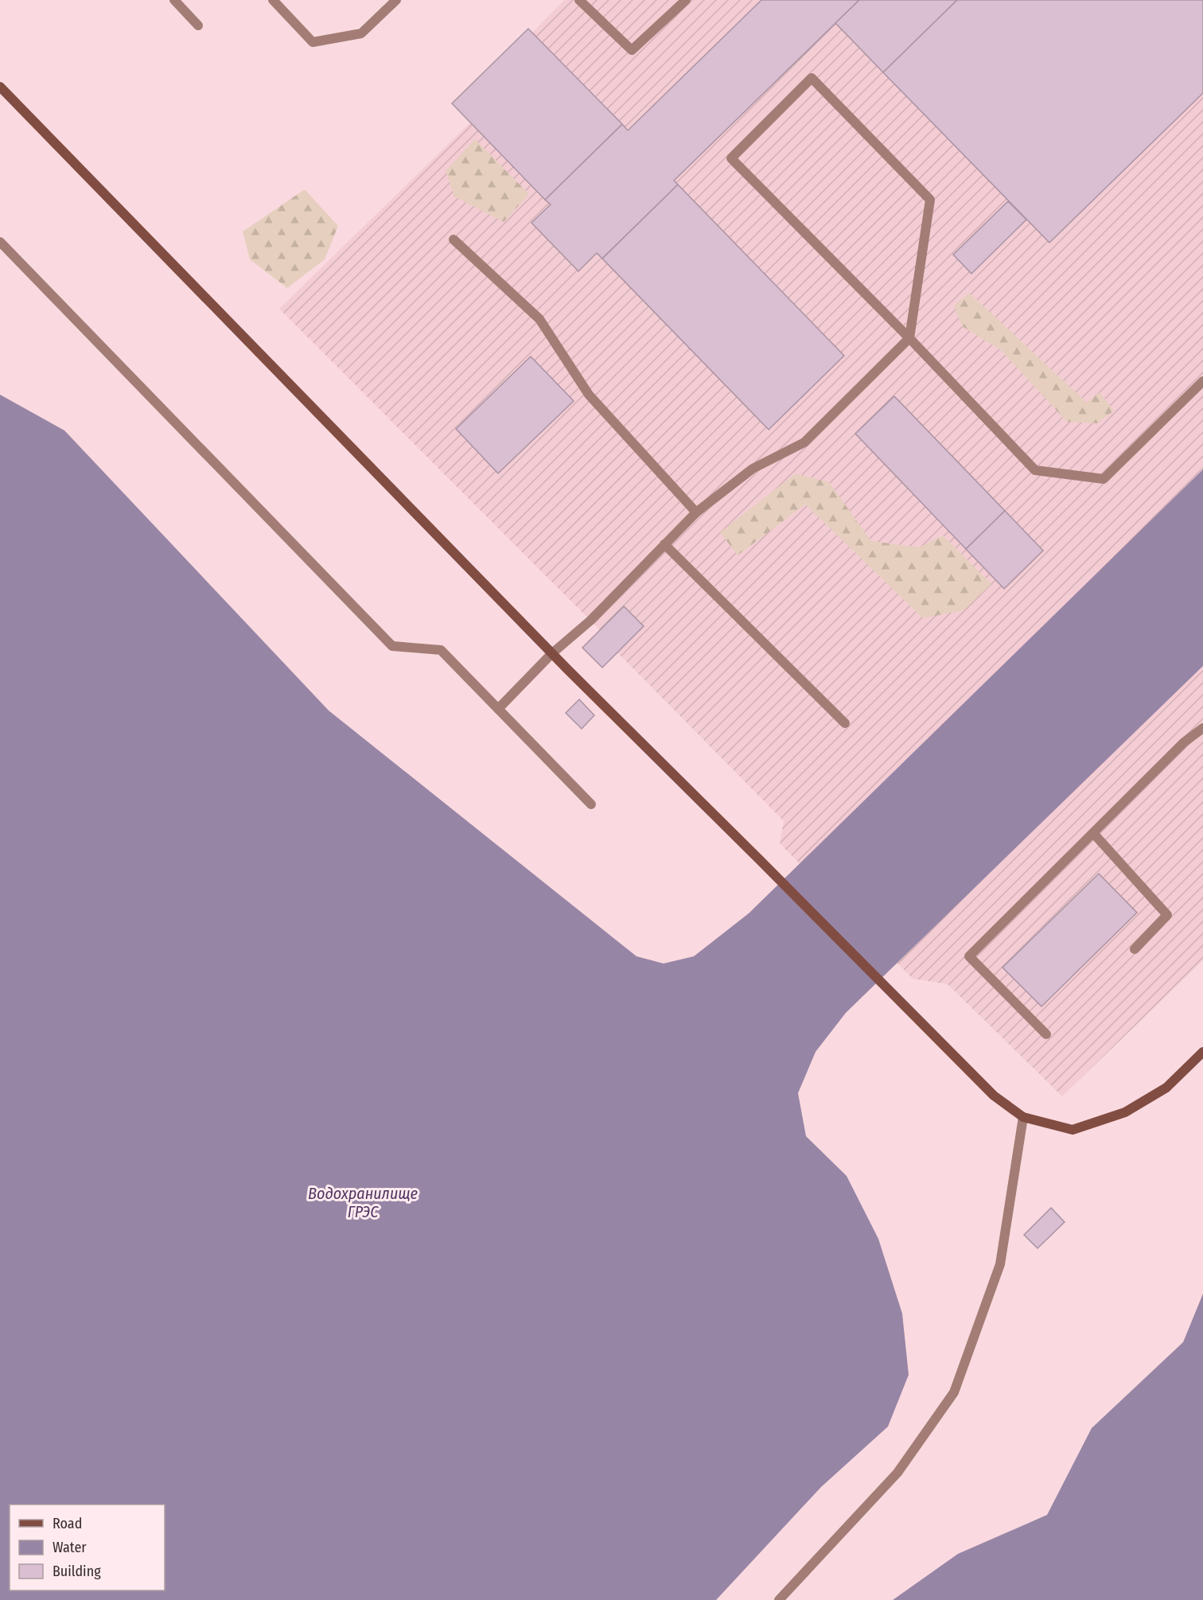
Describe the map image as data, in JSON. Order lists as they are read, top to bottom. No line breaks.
{"water":["Водохранилище ГРЭС"],"legend":["Road","Water","Building"]}
